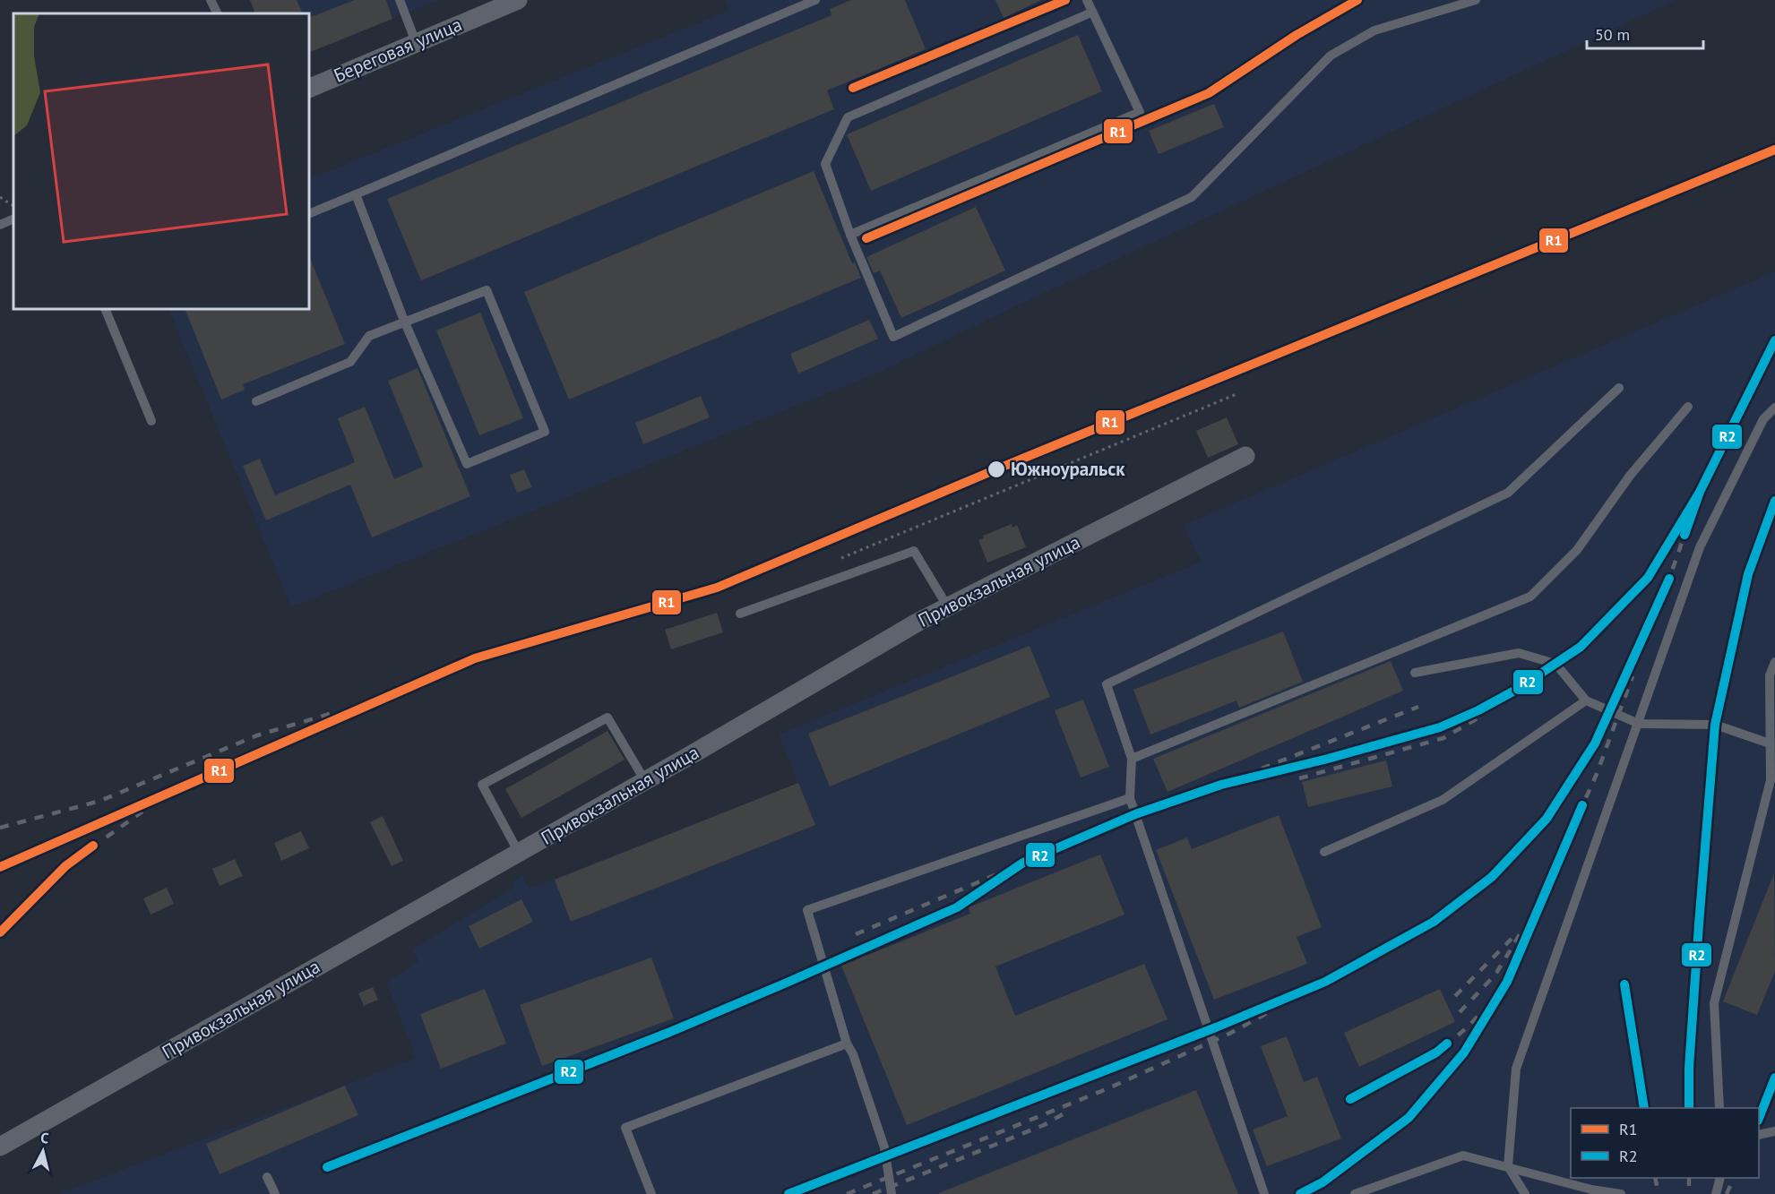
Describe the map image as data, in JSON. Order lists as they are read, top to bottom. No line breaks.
{"streets":{"street":["Береговая улица","Привокзальная улица"]},"places":["Южноуральск"],"lines":["transit line R1","transit line R2"],"legend":["R1","R2"],"scale_bar":"50 m","north":"top"}
